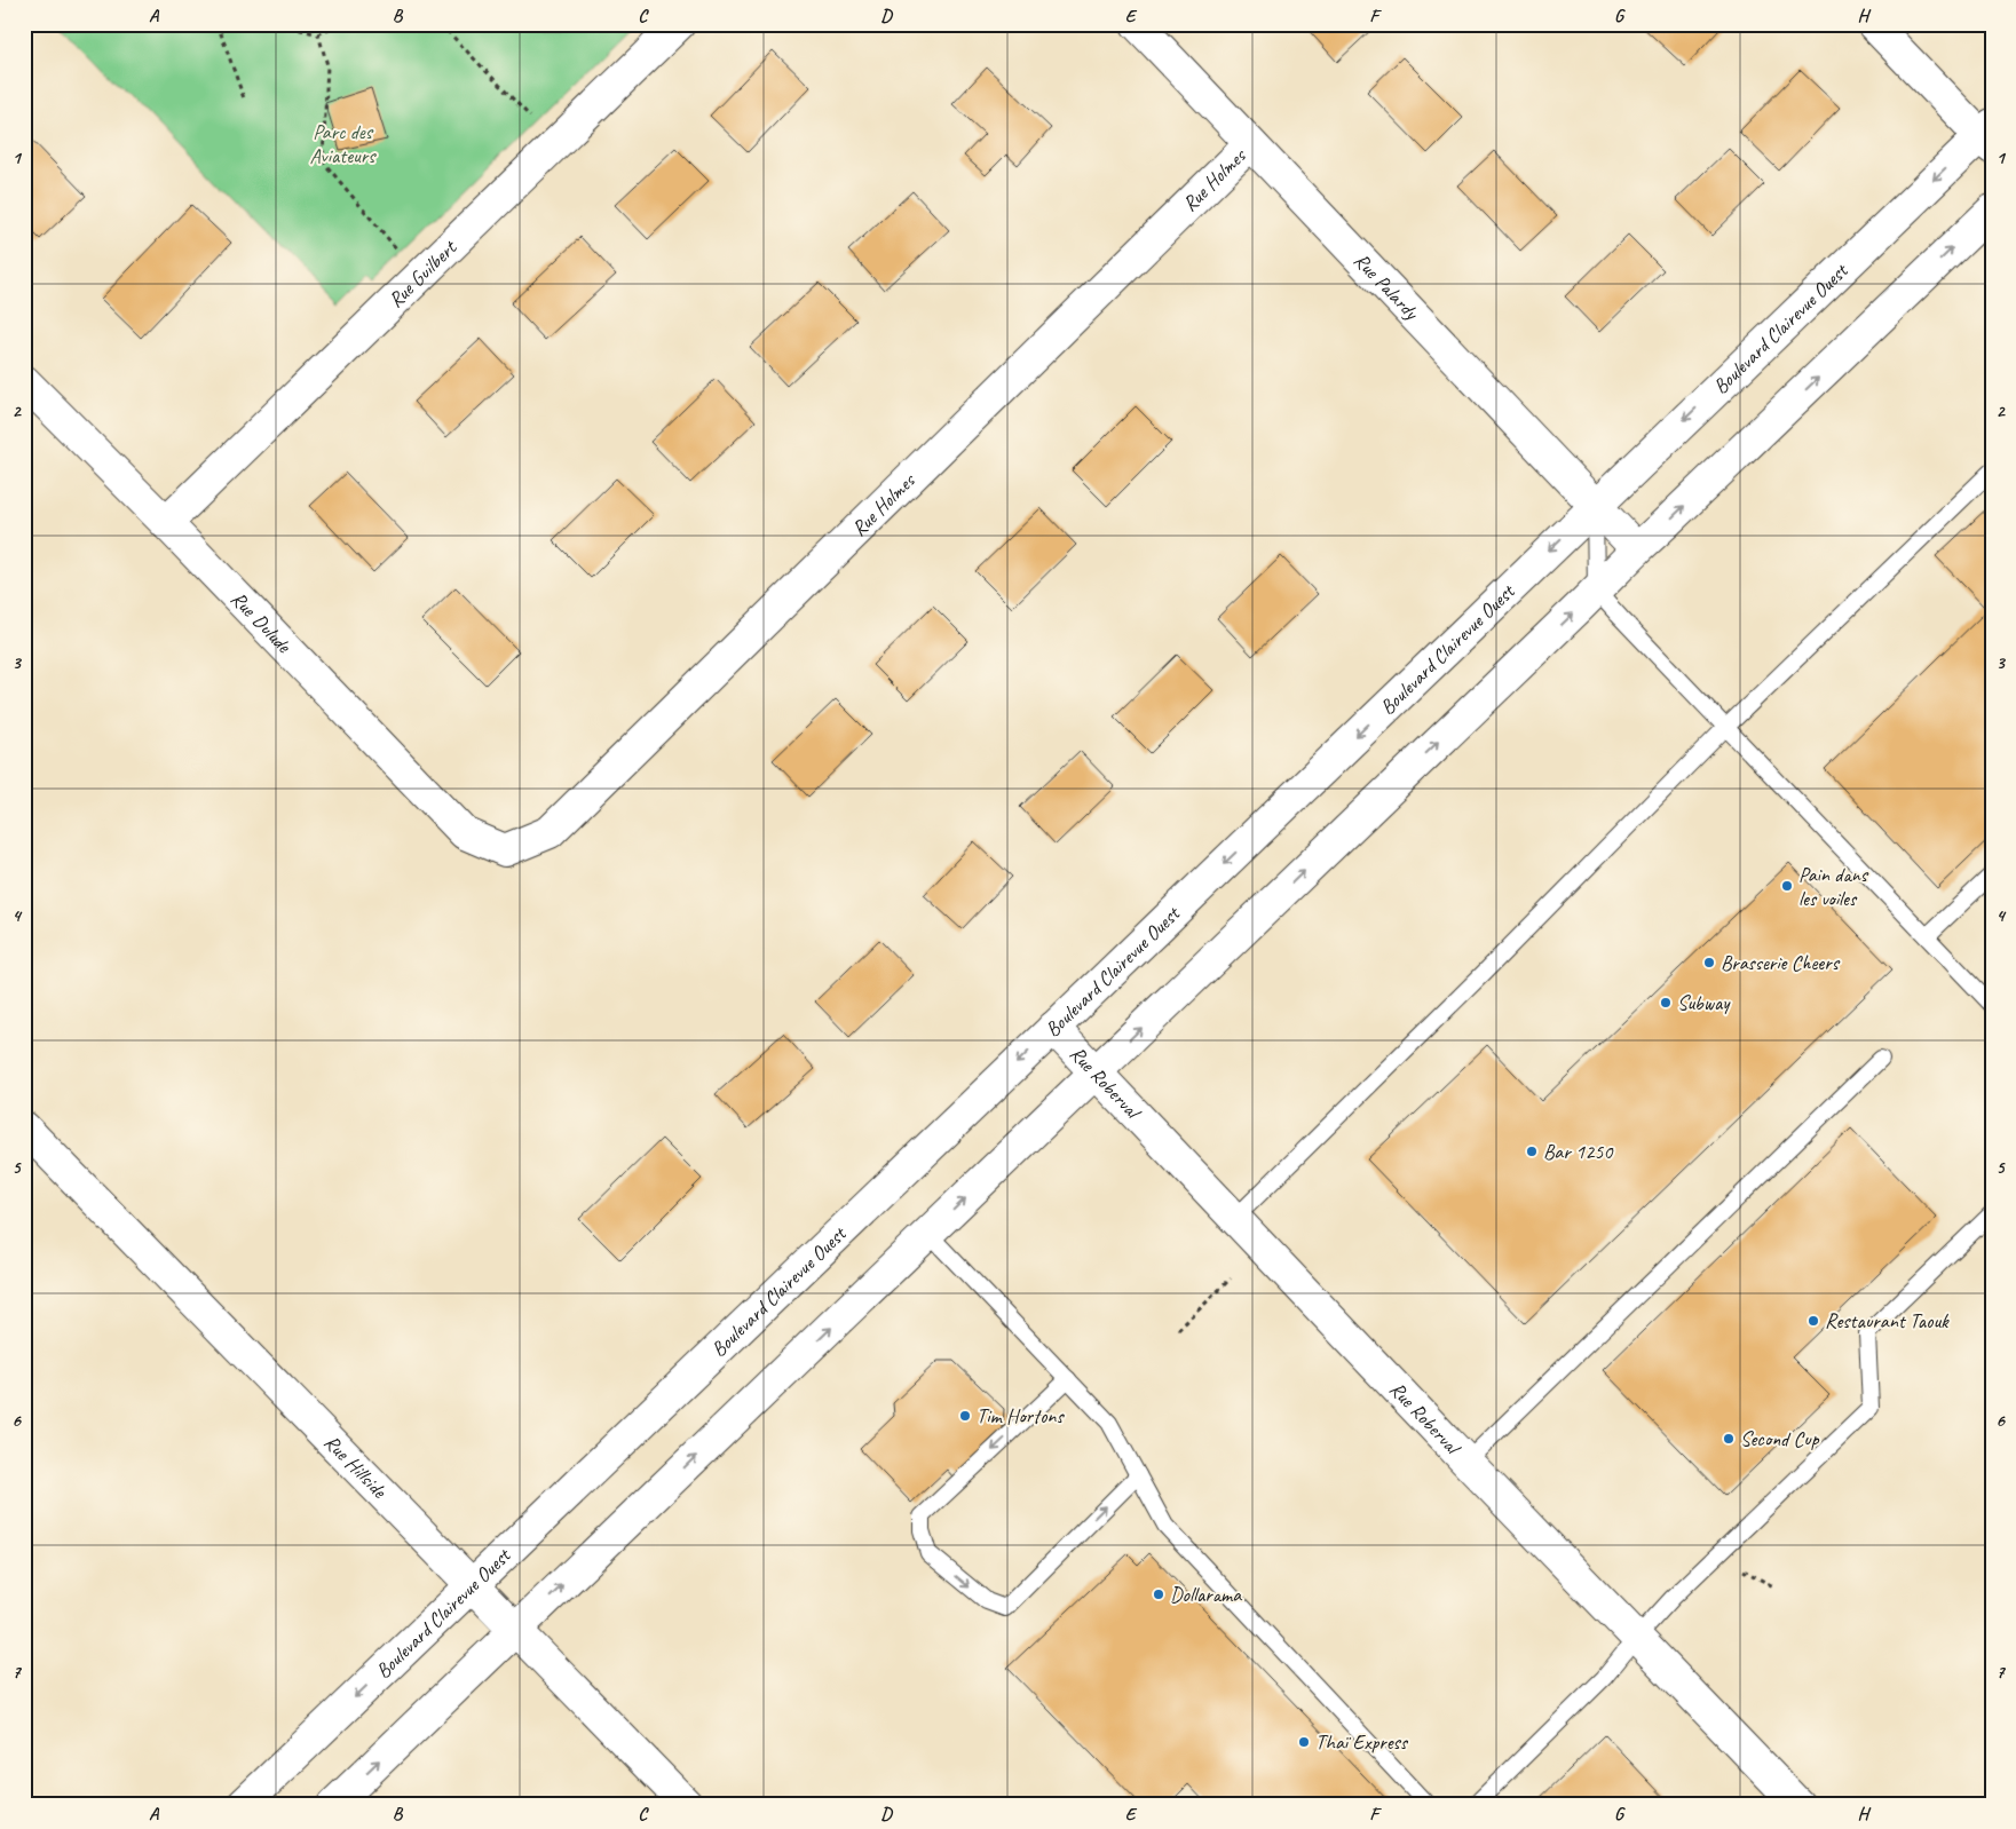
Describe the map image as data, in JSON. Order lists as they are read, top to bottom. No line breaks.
{"streets":{"street":["Rue Holmes","Rue Guilbert","Rue Palardy","Boulevard Clairevue Ouest","Rue Dulude","Rue Roberval","Rue Hillside"]},"crossings":[["Rue Holmes","Rue Palardy"],["Rue Holmes","Rue Dulude"],["Rue Guilbert","Rue Dulude"],["Rue Palardy","Boulevard Clairevue Ouest"],["Boulevard Clairevue Ouest","Rue Roberval"],["Boulevard Clairevue Ouest","Rue Hillside"]],"parks":["Parc des Aviateurs"],"places":["Pain dans les voiles","Brasserie Cheers","Subway","Bar 1250","Restaurant Taouk","Tim Hortons","Second Cup","Dollarama","Thaï Express"],"grid":{"columns":["A","B","C","D","E","F","G","H"],"rows":["1","2","3","4","5","6","7"]}}
